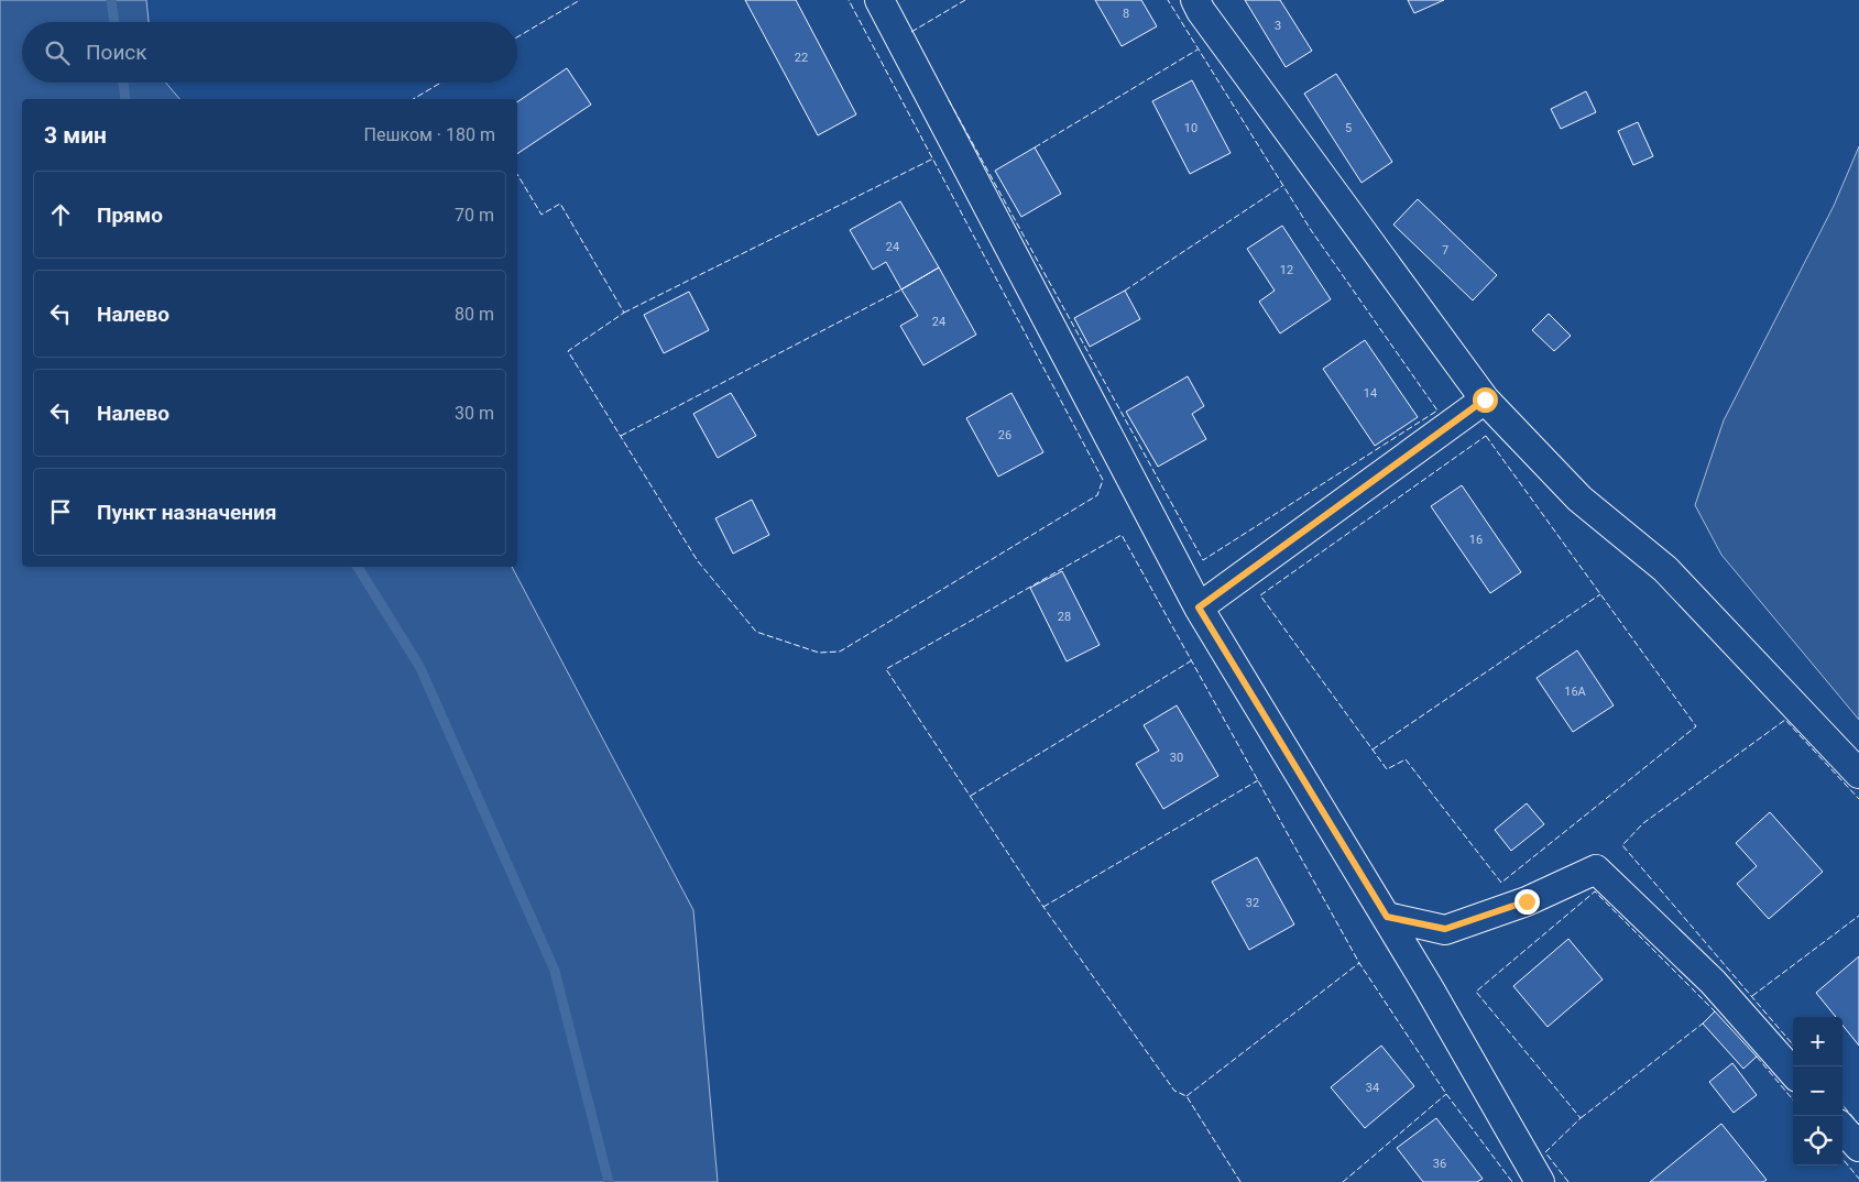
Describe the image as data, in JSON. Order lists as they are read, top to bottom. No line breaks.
{"house_numbers":["8","3","22","10","5","24","7","12","24","14","26","16","28","16А","30","32","34","36"],"page":{"search":"Поиск","heading":["3 мин","Пешком · 180 m"],"list":[["Прямо","70 m"],["Налево","80 m"],["Налево","30 m"],"Пункт назначения"],"map_buttons":["+","−"]}}
